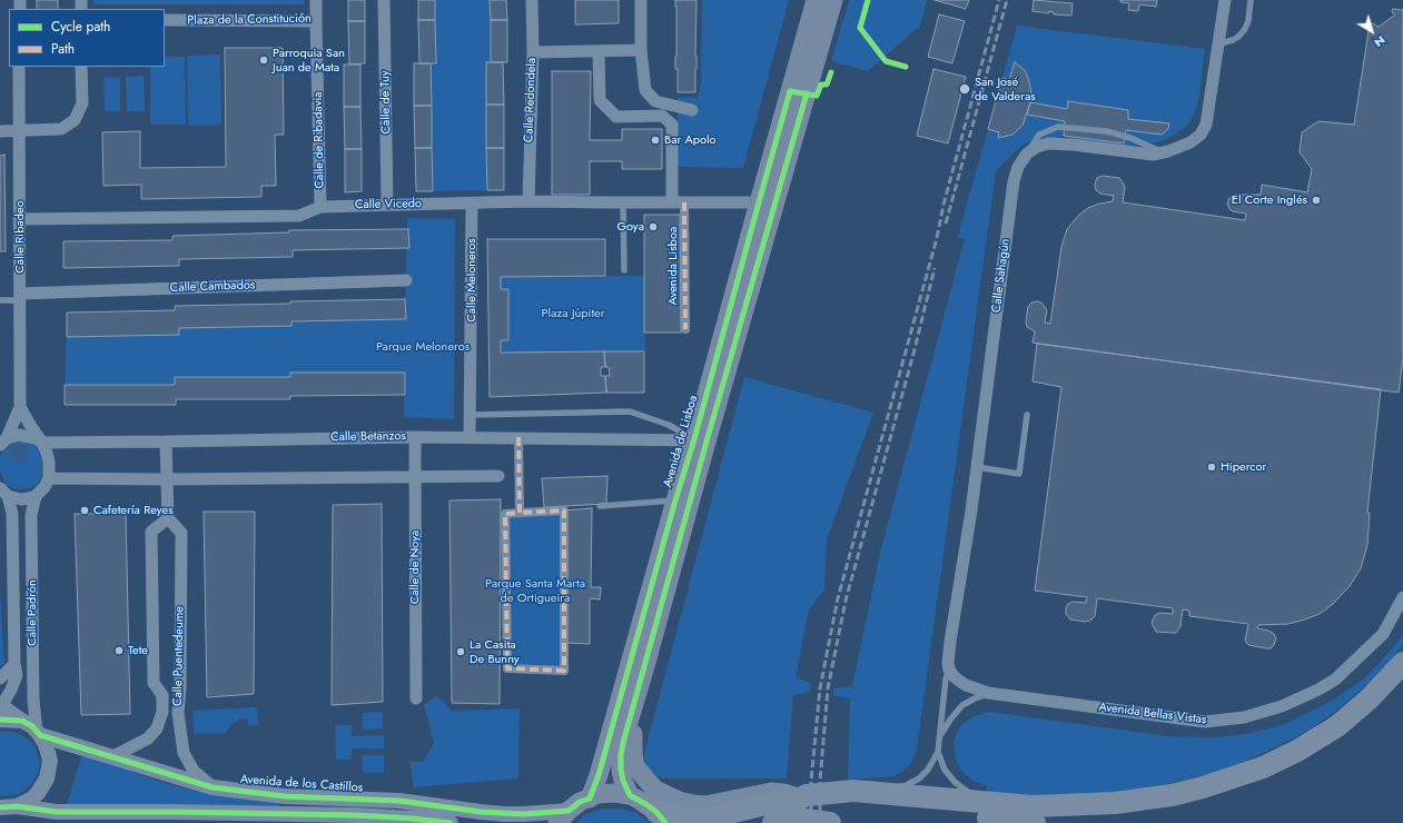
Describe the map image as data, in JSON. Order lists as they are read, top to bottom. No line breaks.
{"streets":{"main road":["Avenida de Lisboa"],"street":["Plaza de la Constitución","Calle Redondela","Calle de Tuy","Calle de Ribadavia","Calle Vicedo","Calle Ribadeo","Avenida Lisboa","Calle Sahagún","Calle Meloneros","Calle Cambados","Calle Betanzos","Calle de Noya","Calle Padrón","Calle Puentedeume","Avenida Bellas Vistas","Avenida de los Castillos"]},"crossings":[["Plaza de la Constitución","Calle de Ribadavia"],["Calle Redondela","Calle Vicedo"],["Calle de Tuy","Calle Vicedo"],["Calle de Ribadavia","Calle Vicedo"],["Calle Vicedo","Calle Ribadeo"],["Calle Vicedo","Avenida Lisboa"],["Calle Vicedo","Calle Meloneros"],["Calle Vicedo","Avenida de Lisboa"],["Calle Ribadeo","Calle Cambados"],["Calle Ribadeo","Calle Betanzos"],["Calle Meloneros","Calle Betanzos"],["Calle Betanzos","Avenida de Lisboa"],["Calle Betanzos","Calle de Noya"],["Calle Padrón","Avenida de los Castillos"],["Calle Puentedeume","Avenida de los Castillos"]],"parks":["Plaza Júpiter","Parque Meloneros","Parque Santa Marta de Ortigueira"],"places":["Parroquia San Juan de Mata","San José de Valderas","Bar Apolo","El Corte Inglés","Goya","Hipercor","Cafetería Reyes","Tete","La Casita De Bunny"],"legend":["Cycle path","Path"],"north":"bottom right"}
